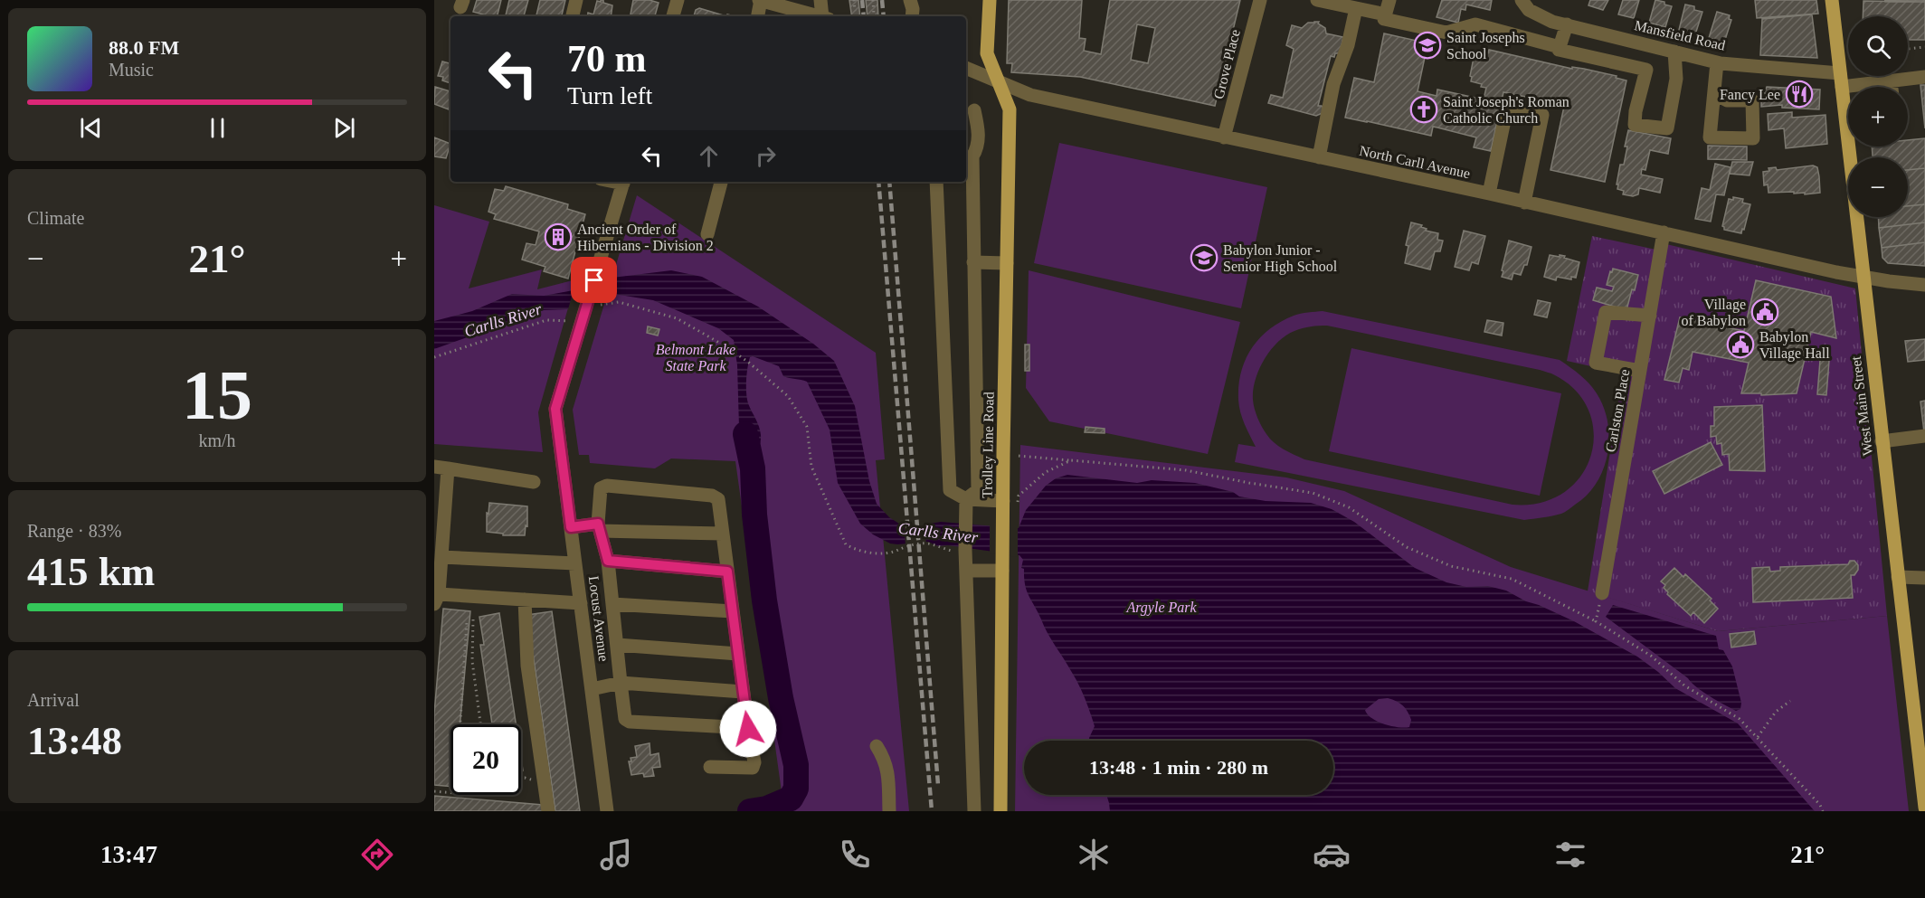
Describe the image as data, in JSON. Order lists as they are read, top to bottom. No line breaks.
{"streets":{"main road":["West Main Street","Trolley Line Road"],"street":["Mansfield Road","Grove Place","North Carll Avenue","Carlston Place","Locust Avenue"]},"crossings":[["Mansfield Road","West Main Street"],["Grove Place","North Carll Avenue"],["North Carll Avenue","West Main Street"],["North Carll Avenue","Carlston Place"],["North Carll Avenue","Trolley Line Road"]],"water":["Carlls River"],"parks":["Belmont Lake State Park","Argyle Park"],"places":{"school or university":["Saint Josephs School","Babylon Junior - Senior High School"],"restaurant":["Fancy Lee"],"church":["Saint Joseph's Roman Catholic Church"],"building":["Ancient Order of Hibernians - Division 2"],"public building":["Village of Babylon","Babylon Village Hall"]},"page":{"map_buttons":["+","−"],"turn":["70 m","Turn left"],"song":["88.0 FM","Music"],"tile":["Climate",["15","km/h"],["Range · 83%","415 km"],["Arrival","13:48"]],"heat":["−","21°","+"],"limit":"20","trip":"13:48 · 1 min · 280 m","tabs":["13:47","21°"]}}
